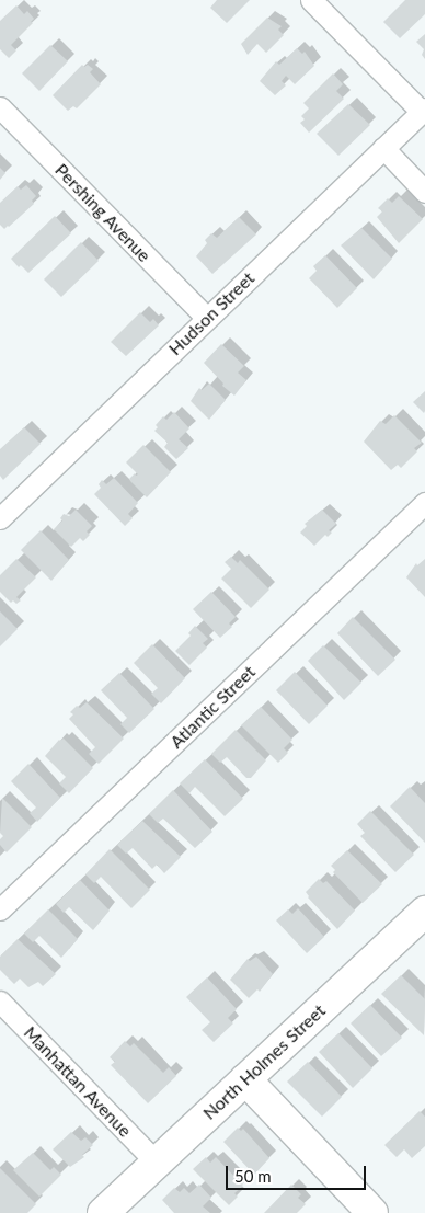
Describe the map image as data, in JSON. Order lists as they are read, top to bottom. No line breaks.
{"streets":{"street":["Pershing Avenue","Hudson Street","Atlantic Street","North Holmes Street","Manhattan Avenue"]},"crossings":[["Pershing Avenue","Hudson Street"],["North Holmes Street","Manhattan Avenue"]],"scale_bar":"50 m"}
